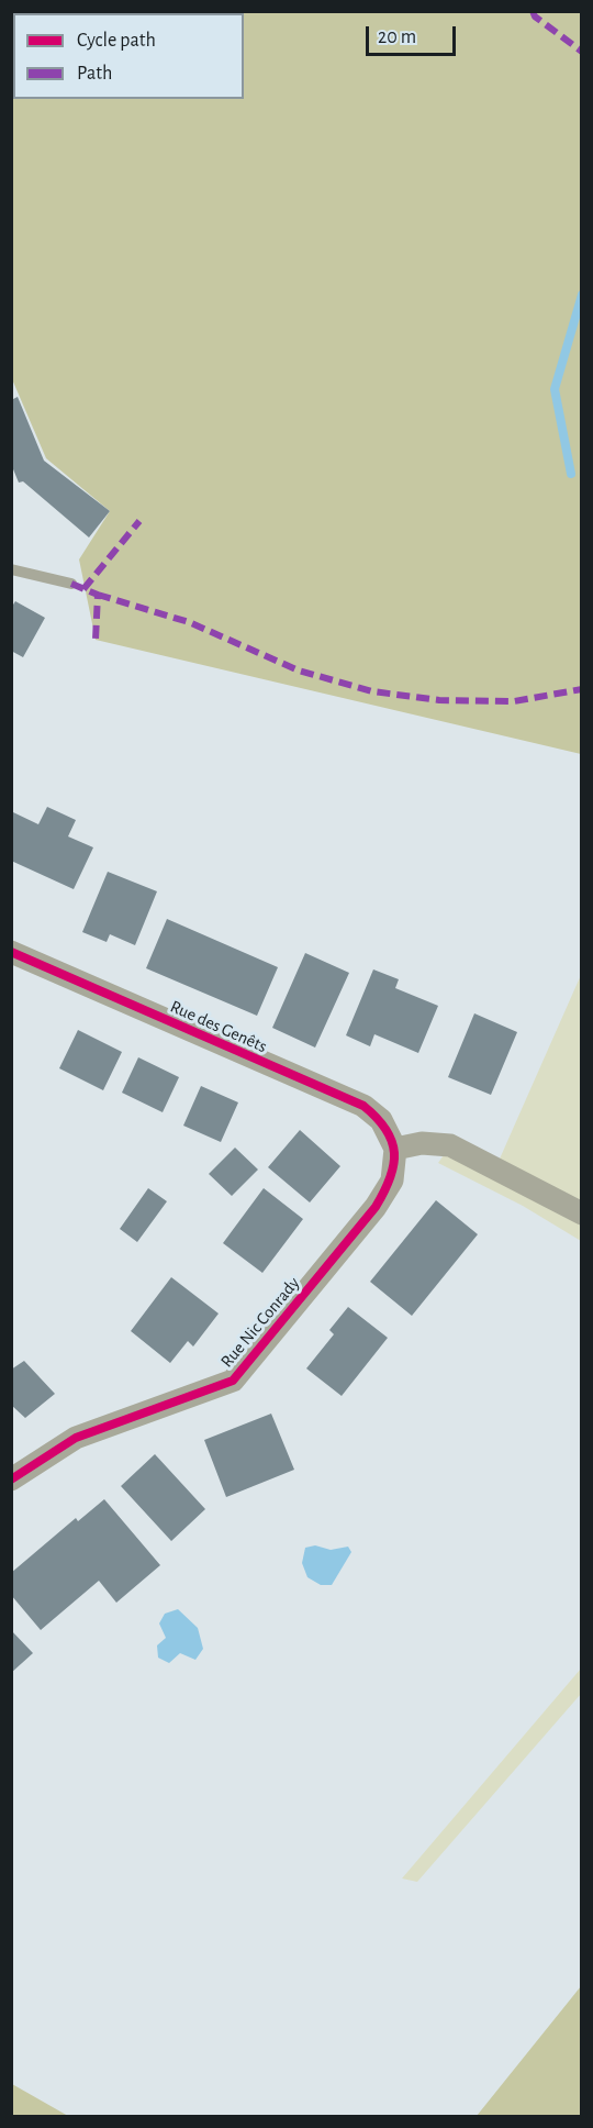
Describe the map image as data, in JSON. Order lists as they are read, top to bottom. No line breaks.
{"streets":{"street":["Rue des Genêts","Rue Nic Conrady"]},"crossings":[["Rue des Genêts","Rue Nic Conrady"]],"legend":["Cycle path","Path"],"scale_bar":"20 m"}
